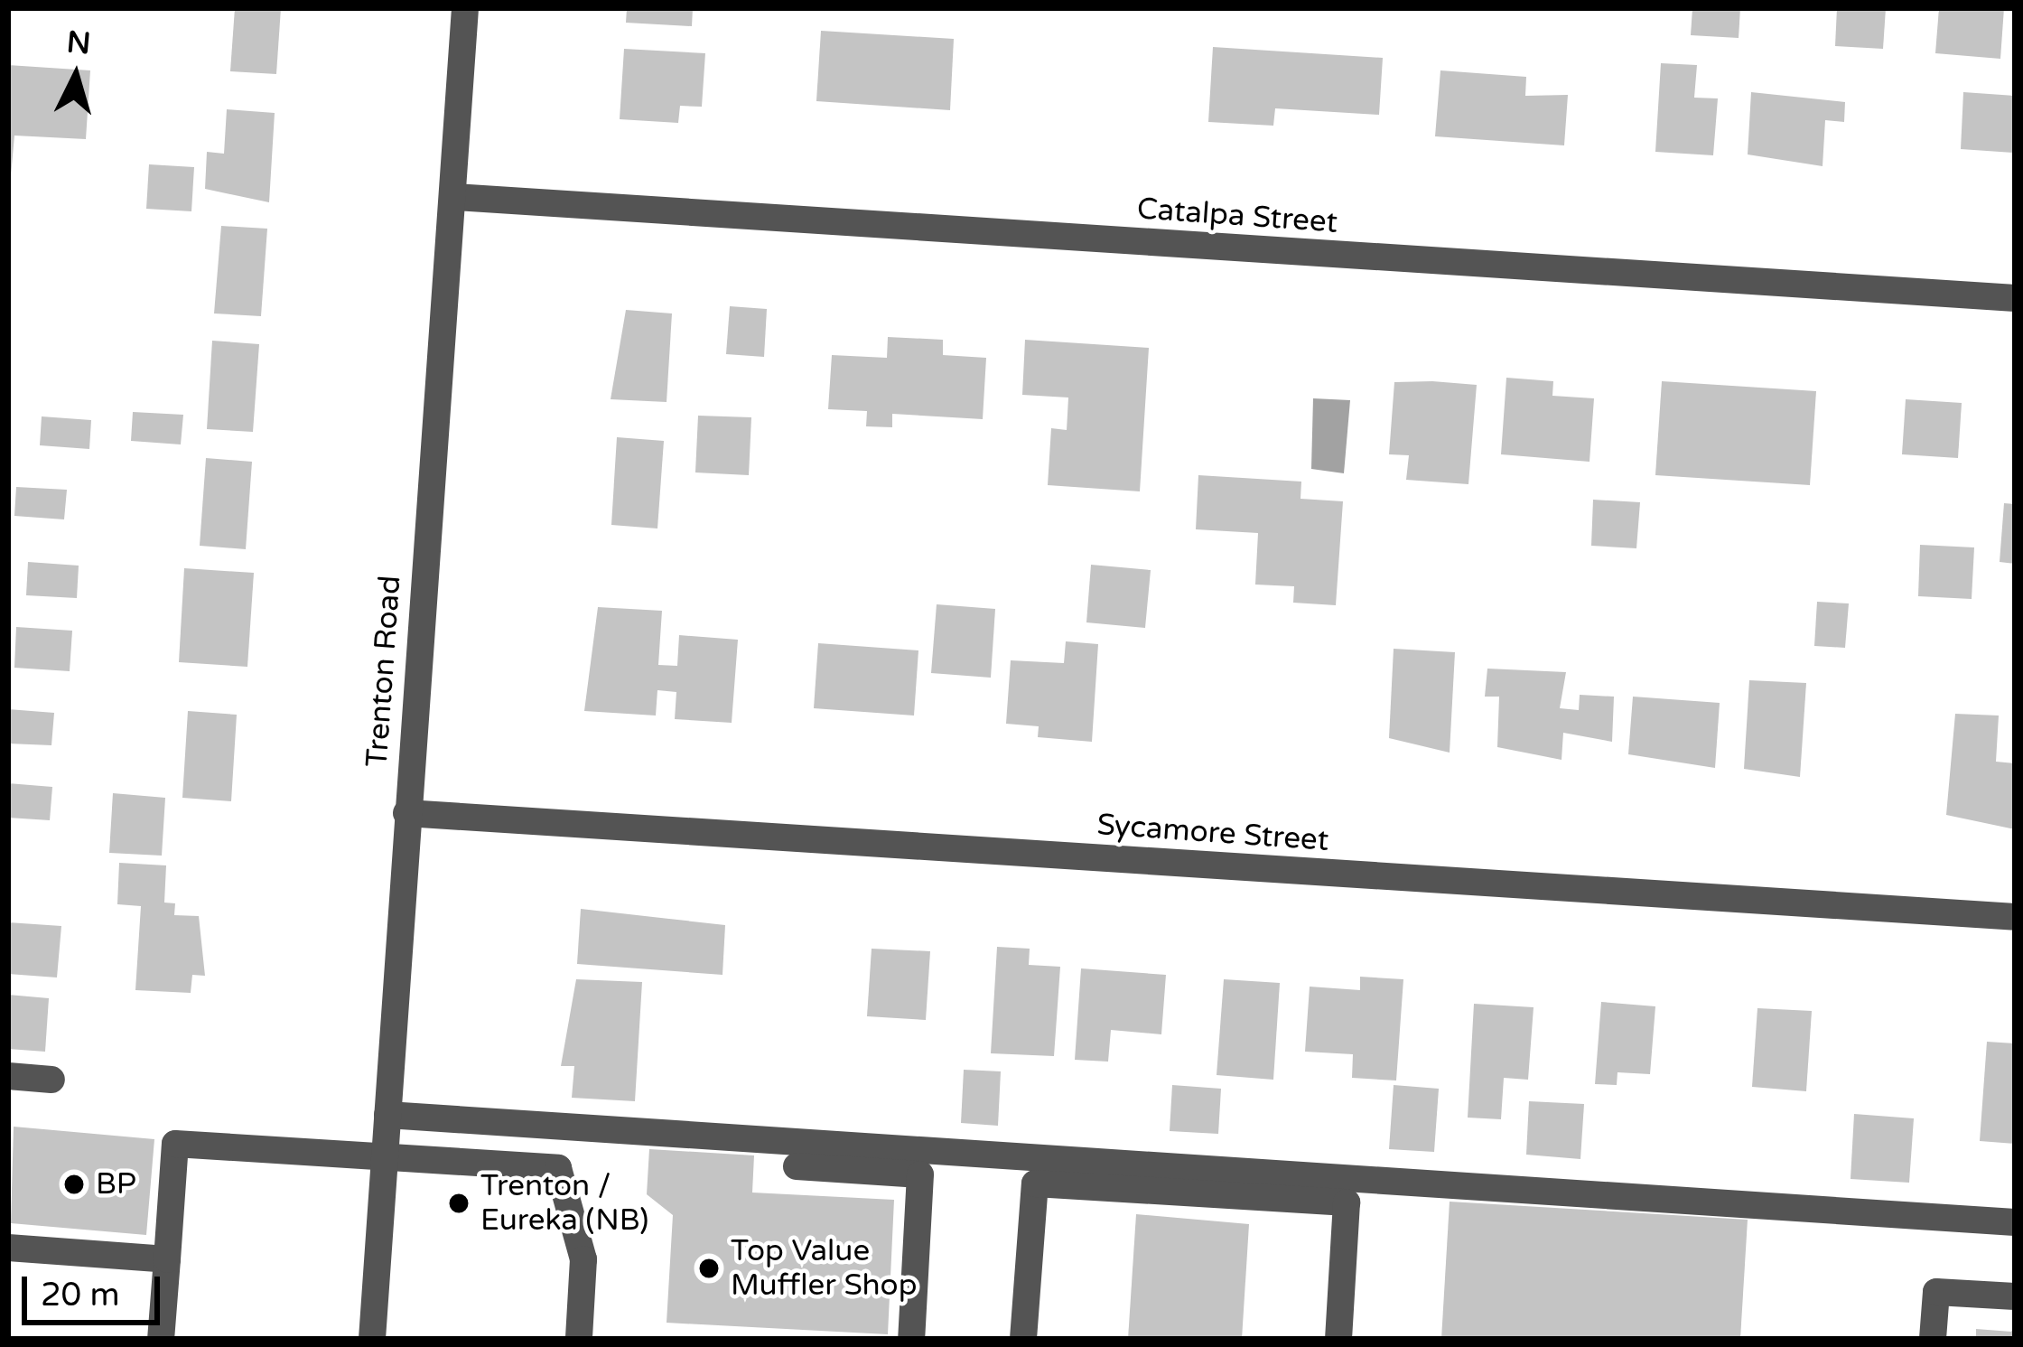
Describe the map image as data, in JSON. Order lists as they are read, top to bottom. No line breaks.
{"streets":{"street":["Catalpa Street","Trenton Road","Sycamore Street"]},"crossings":[["Catalpa Street","Trenton Road"],["Trenton Road","Sycamore Street"]],"places":["BP","Trenton / Eureka (NB)","Top Value Muffler Shop"],"scale_bar":"20 m","north":"top"}
